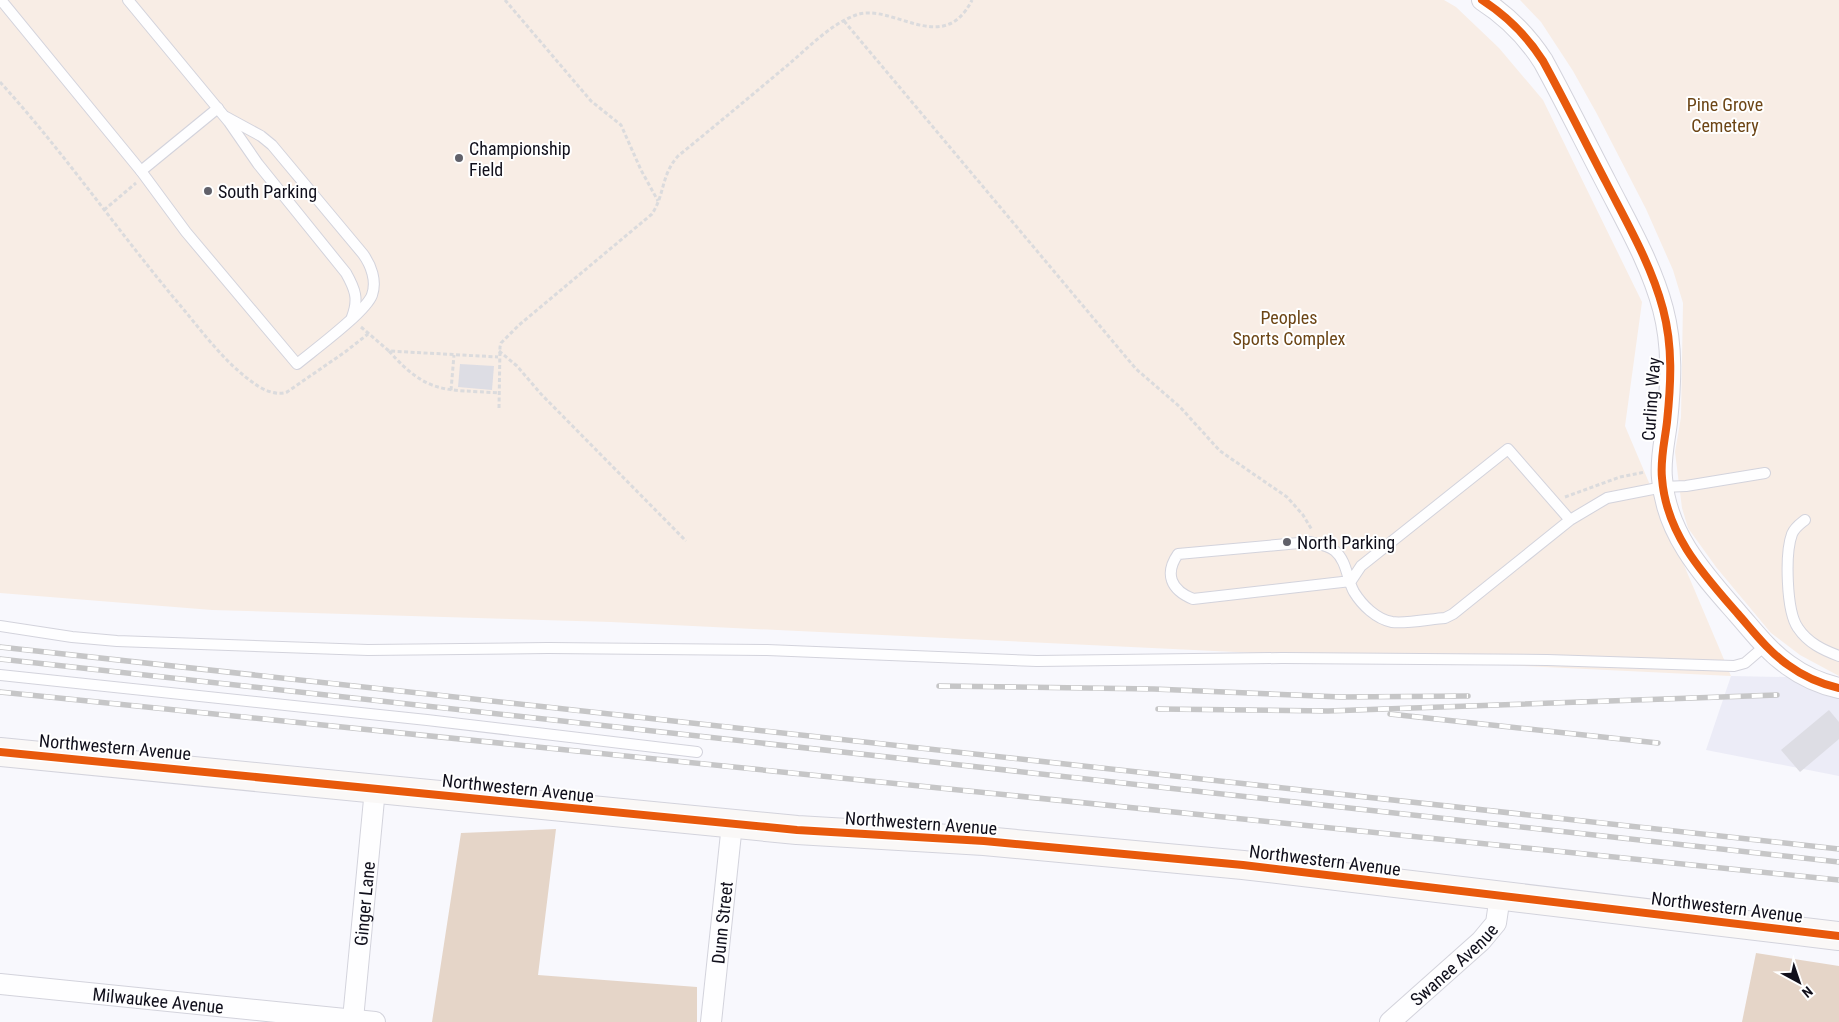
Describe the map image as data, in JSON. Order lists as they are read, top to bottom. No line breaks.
{"streets":{"street":["Curling Way","Northwestern Avenue","Ginger Lane","Dunn Street","Swanee Avenue","Milwaukee Avenue"]},"crossings":[["Northwestern Avenue","Ginger Lane"],["Northwestern Avenue","Dunn Street"],["Northwestern Avenue","Swanee Avenue"],["Ginger Lane","Milwaukee Avenue"]],"parks":["Pine Grove Cemetery","Peoples Sports Complex"],"places":["Championship Field","South Parking","North Parking"],"north":"bottom right"}
